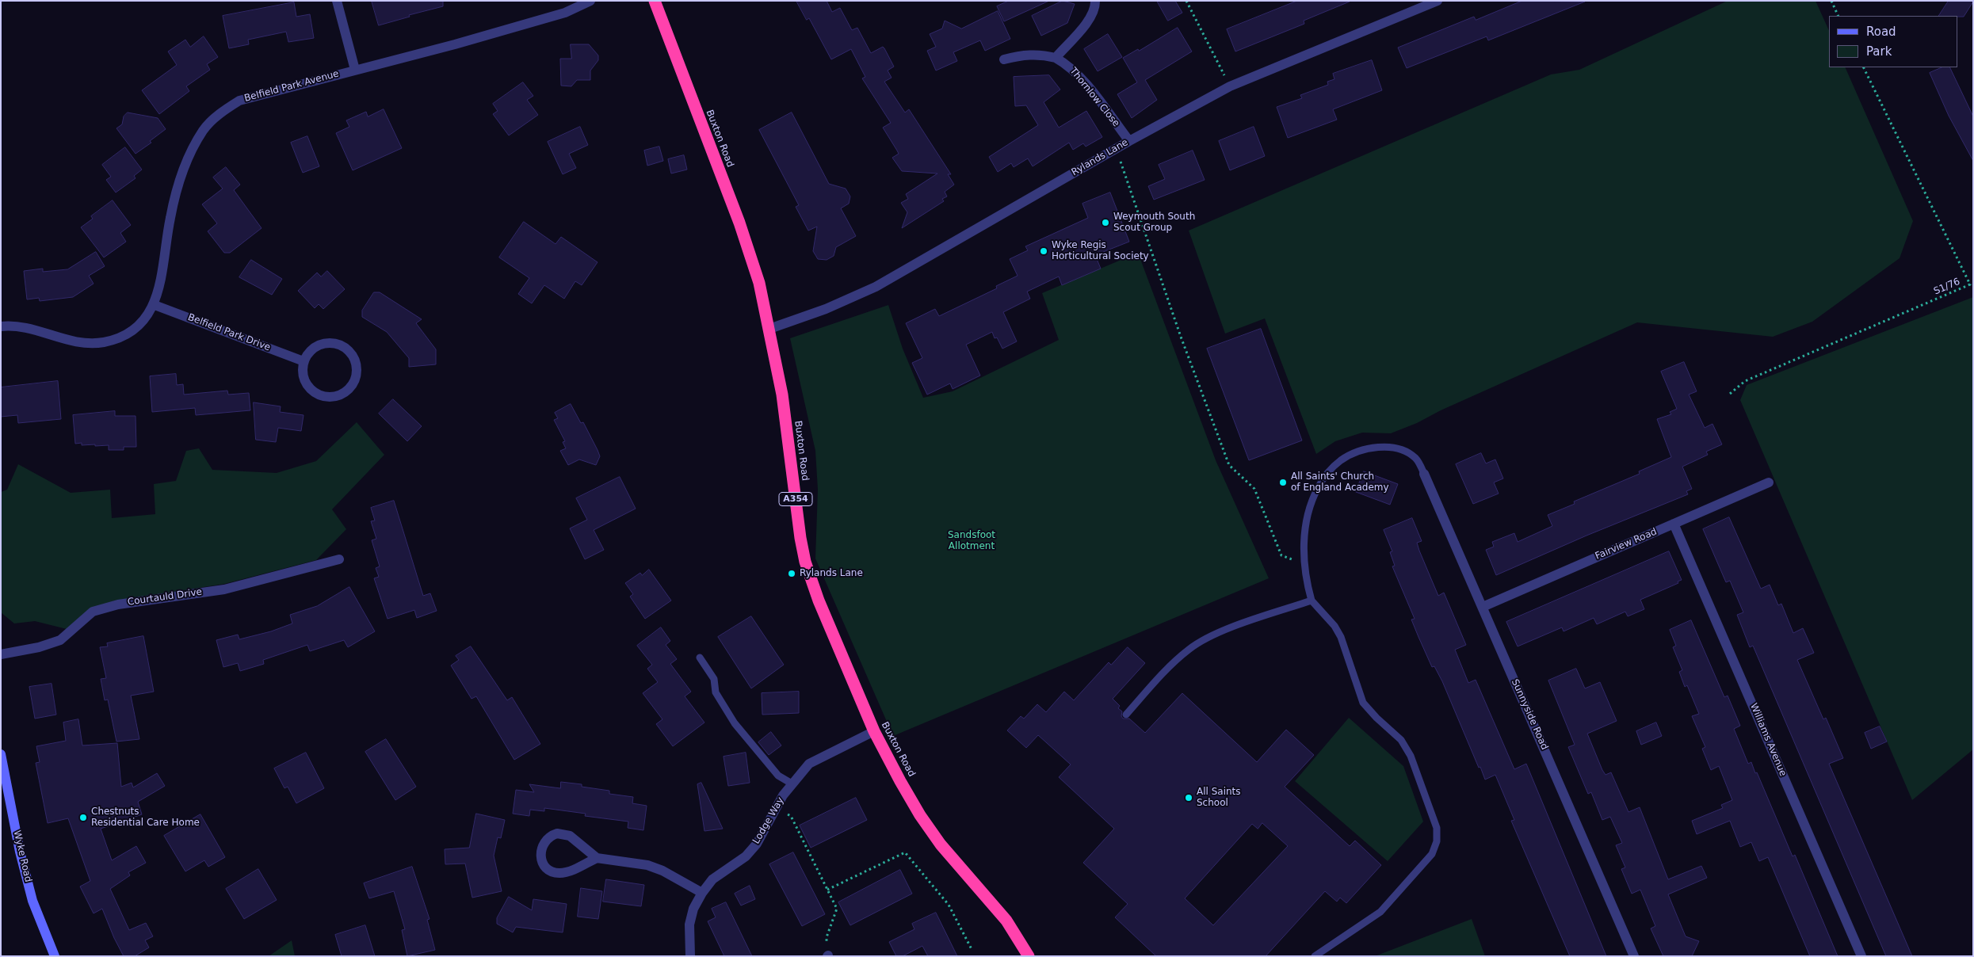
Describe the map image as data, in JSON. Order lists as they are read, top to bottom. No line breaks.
{"streets":{"highway":["Buxton Road","A354"],"main road":["Wyke Road"],"street":["Belfield Park Avenue","Thornlow Close","Rylands Lane","Belfield Park Drive","Fairview Road","Courtauld Drive","Sunnyside Road","Williams Avenue","Lodge Way"],"path":["S1/76"]},"crossings":[["Belfield Park Avenue","Belfield Park Drive"],["Thornlow Close","Rylands Lane"],["Buxton Road","Rylands Lane"],["Buxton Road","Lodge Way"],["Fairview Road","Sunnyside Road"],["Fairview Road","Williams Avenue"]],"parks":["Sandsfoot Allotment"],"places":["Weymouth South Scout Group","Wyke Regis Horticultural Society","All Saints' Church of England Academy","Rylands Lane","All Saints School","Chestnuts Residential Care Home"],"legend":["Road","Park"]}
